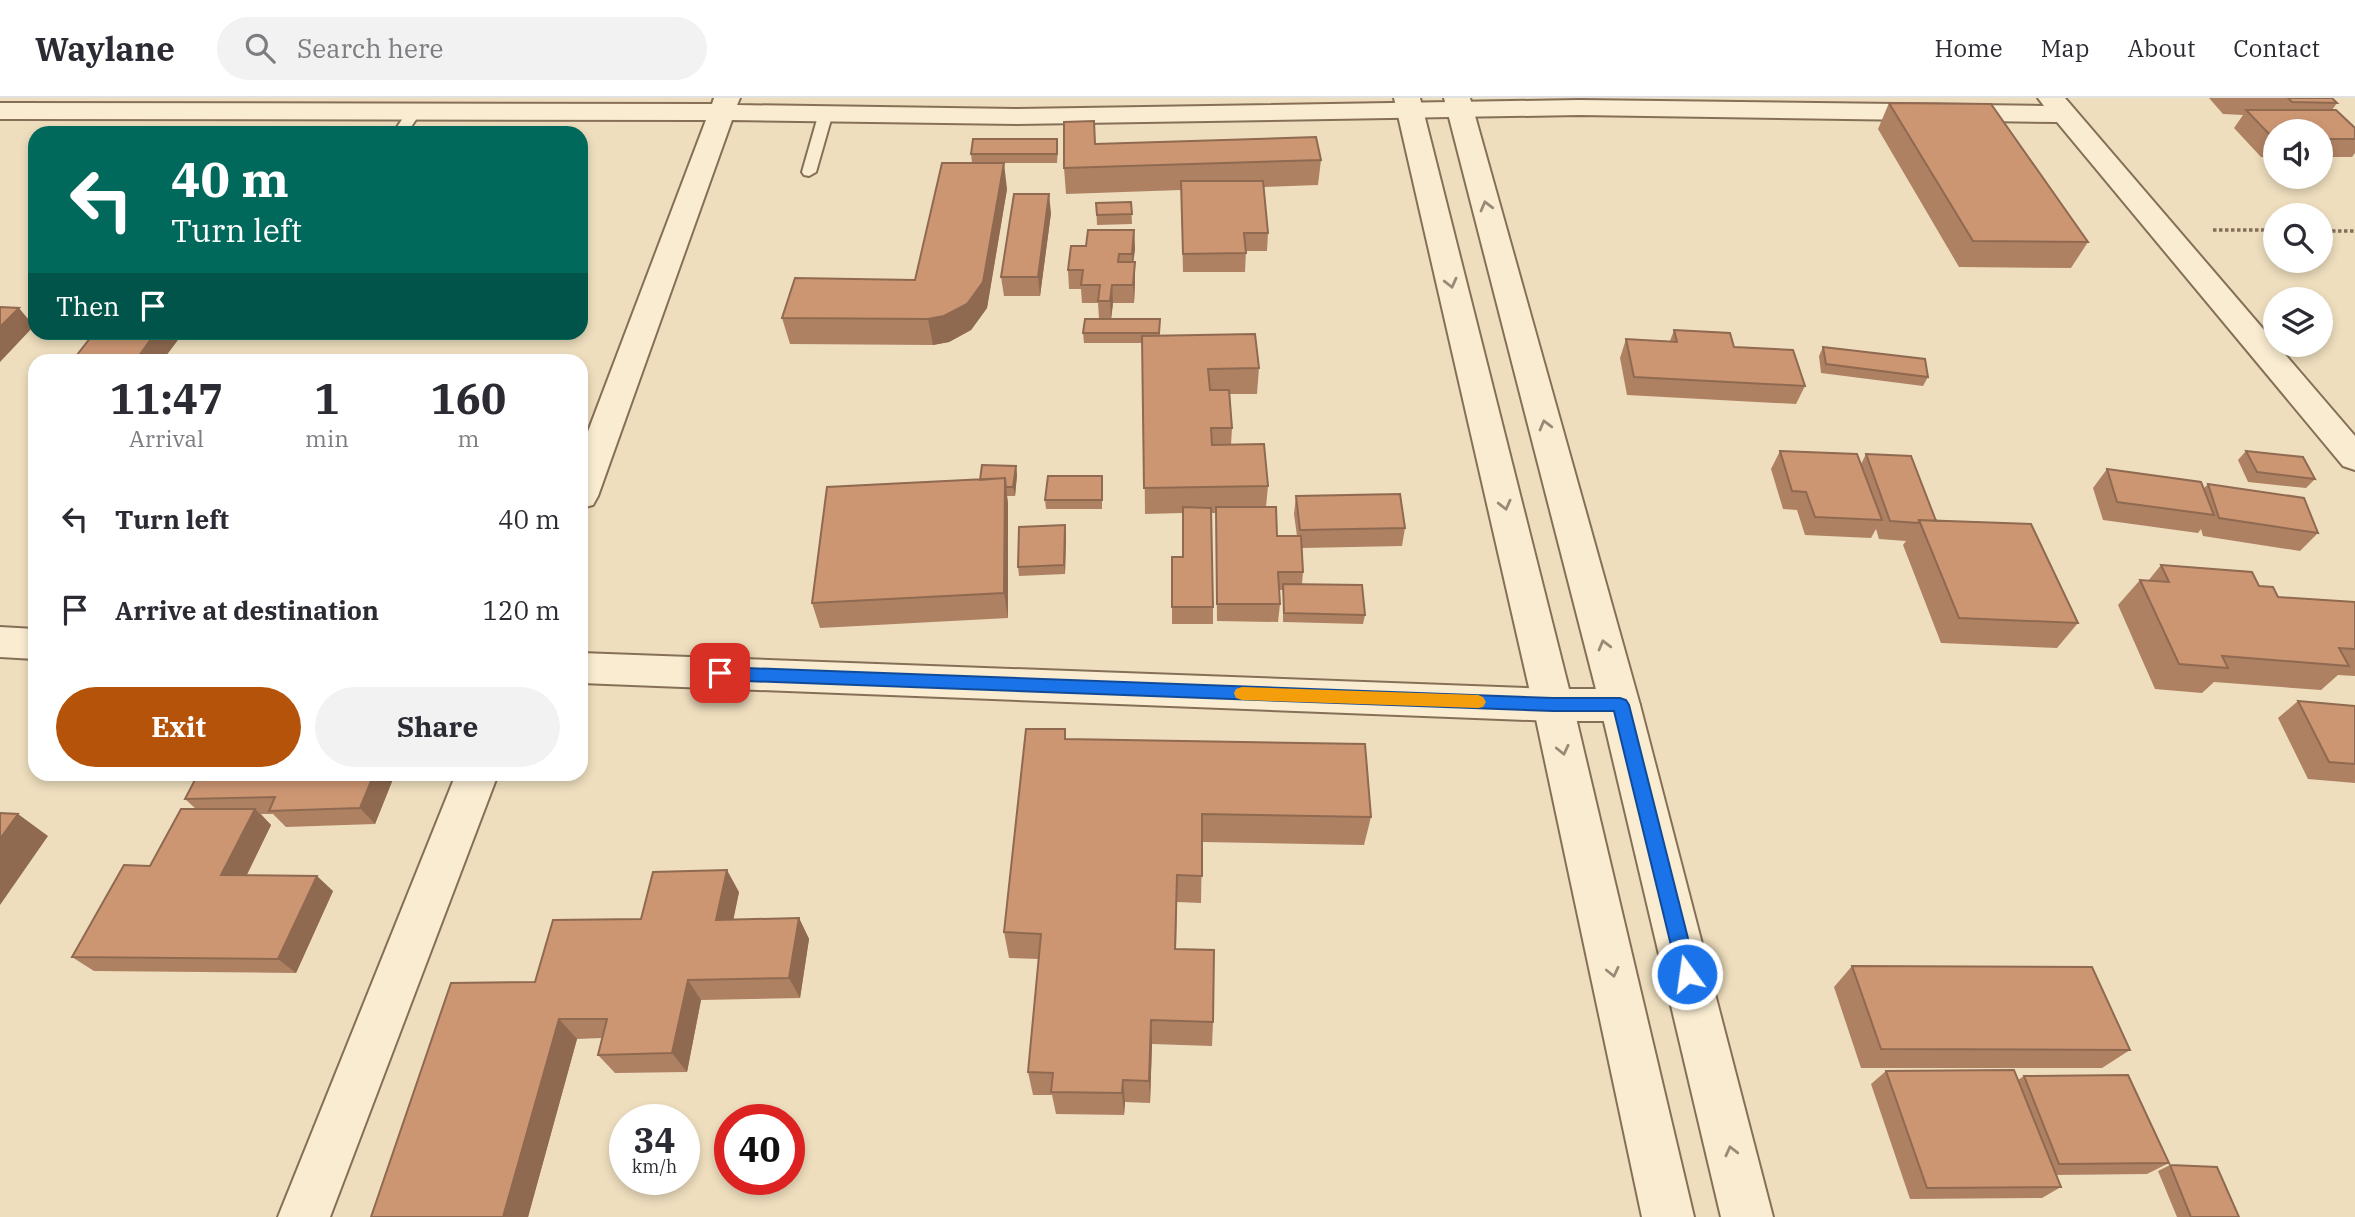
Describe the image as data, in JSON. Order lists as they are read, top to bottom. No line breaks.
{"page":{"header":"Waylane","search":"Search here","nav":["Home","Map","About","Contact"],"turn":["40 m","Turn left"],"then":"Then","eta":["11:47","Arrival","1","min","160","m"],"list":[{"name":"Turn left","value":"40 m"},{"name":"Arrive at destination","value":"120 m"}],"buttons":["Exit","Share"],"speed":"34 km/h","limit":"40"}}
